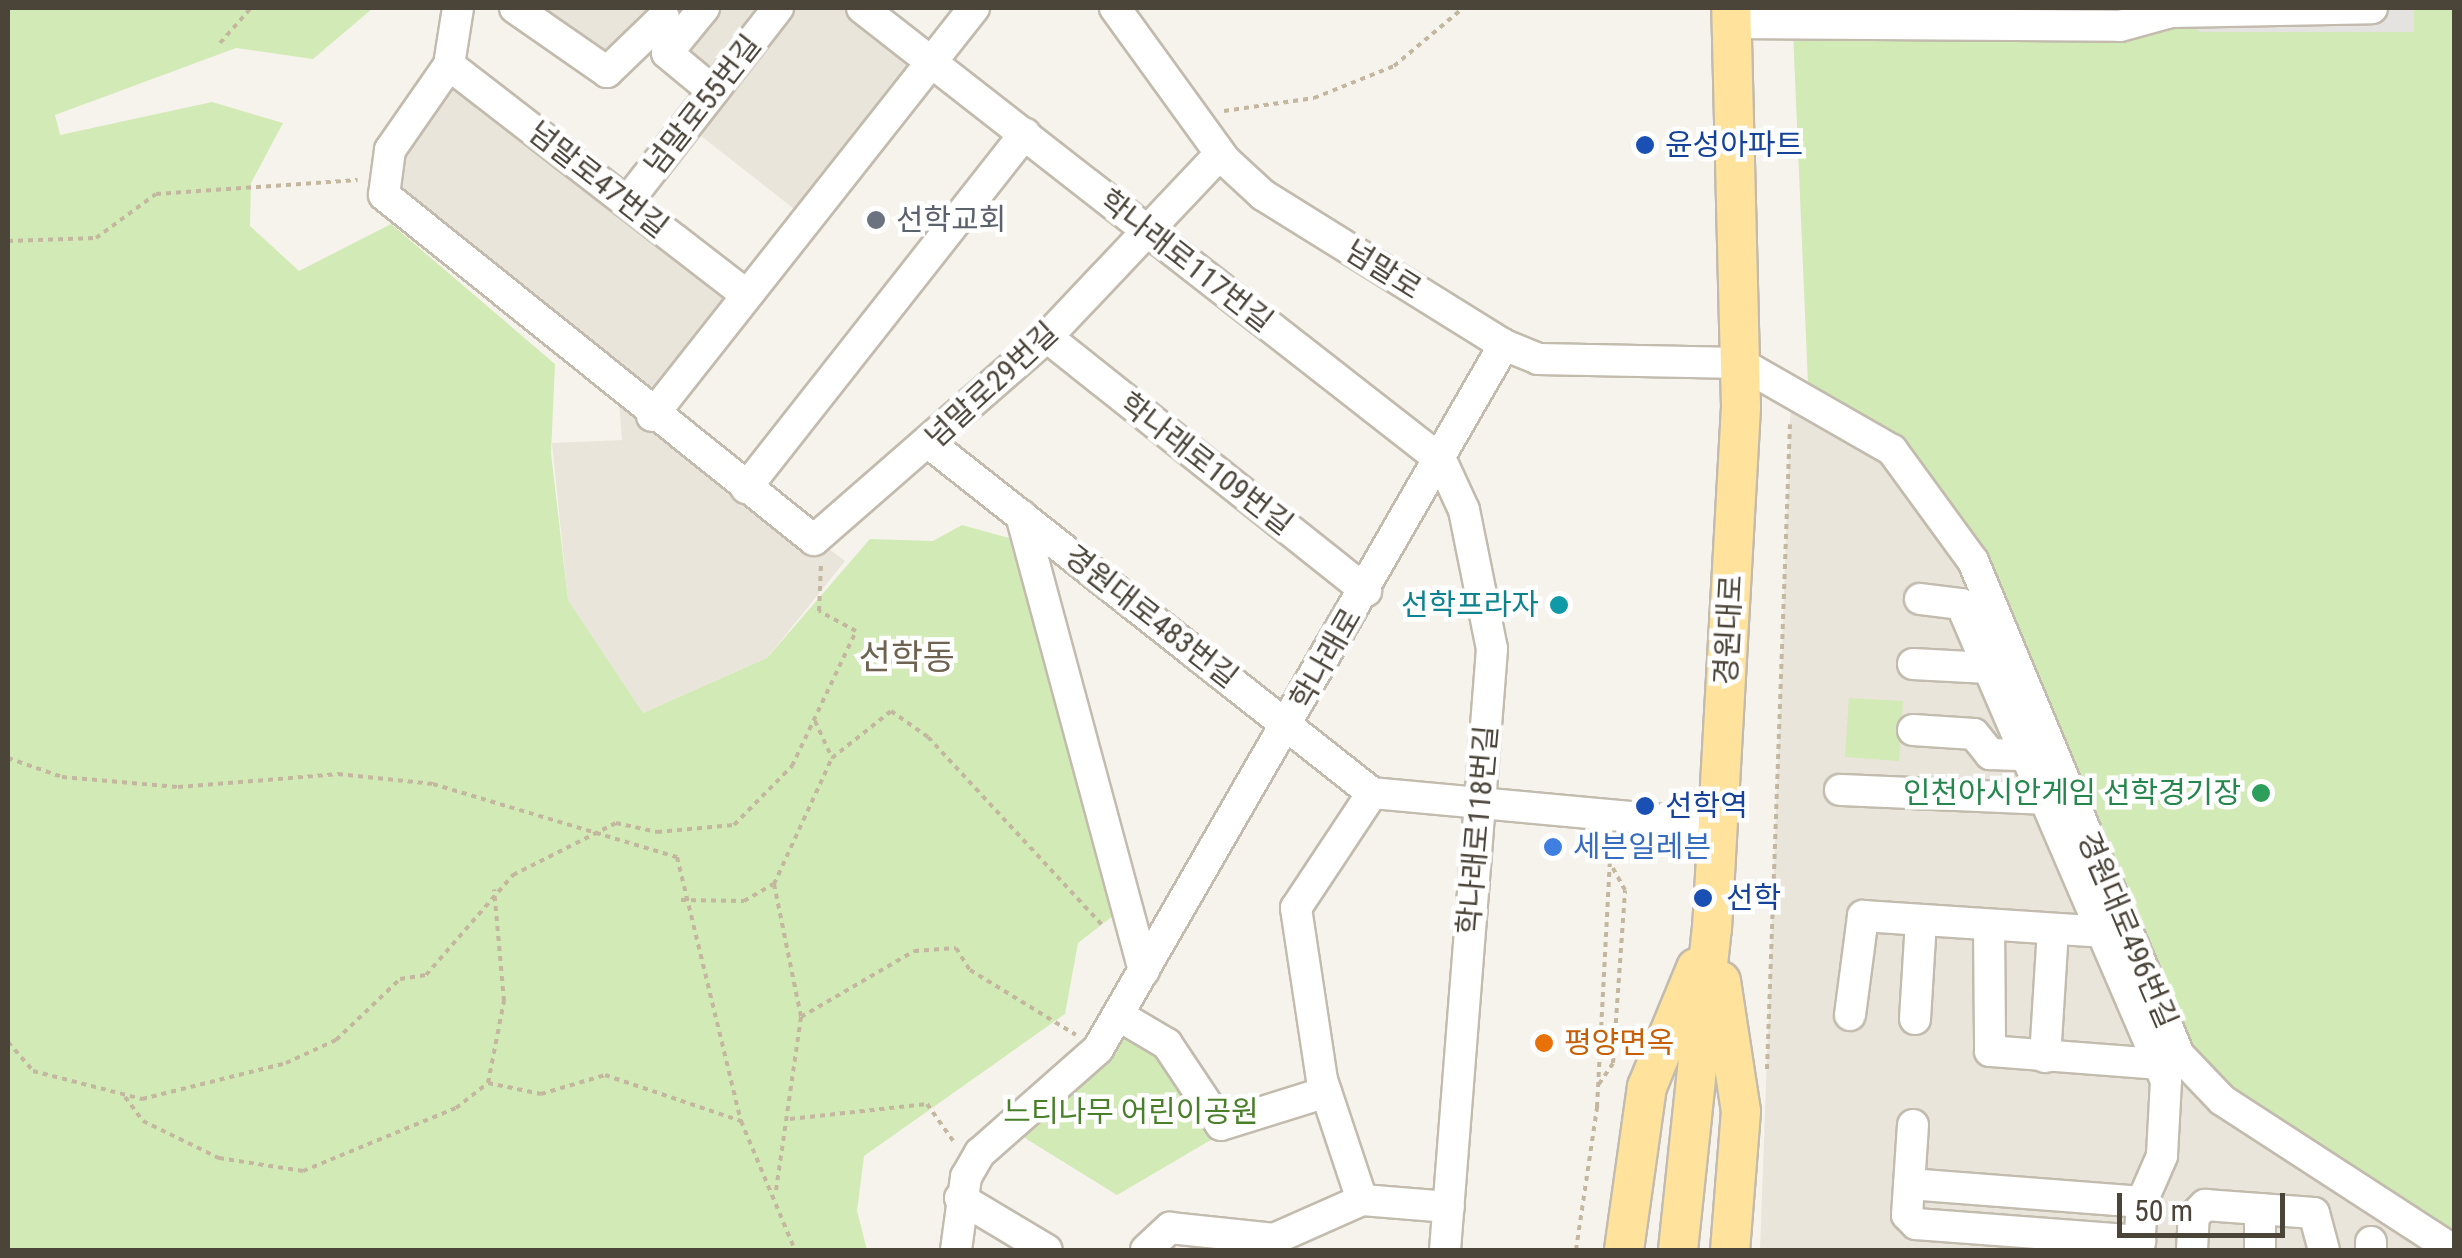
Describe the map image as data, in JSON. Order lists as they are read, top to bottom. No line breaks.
{"streets":{"main road":["경원대로"],"street":["넘말로55번길","넘말로47번길","학나래로117번길","넘말로","넘말로29번길","학나래로109번길","경원대로483번길","학나래로","학나래로118번길","경원대로496번길"]},"crossings":[["넘말로55번길","넘말로47번길"],["학나래로117번길","넘말로29번길"],["학나래로117번길","학나래로"],["학나래로117번길","학나래로118번길"],["넘말로","넘말로29번길"],["넘말로","경원대로"],["넘말로","학나래로"],["넘말로","경원대로496번길"],["넘말로29번길","학나래로109번길"],["넘말로29번길","경원대로483번길"],["학나래로109번길","학나래로"],["경원대로483번길","학나래로"],["경원대로","경원대로496번길"],["학나래로","학나래로118번길"]],"districts":["선학동"],"parks":["느티나무 어린이공원"],"places":["윤성아파트","선학교회","선학프라자","인천아시안게임 선학경기장","선학역","세븐일레븐","선학","평양면옥"],"scale_bar":"50 m"}
